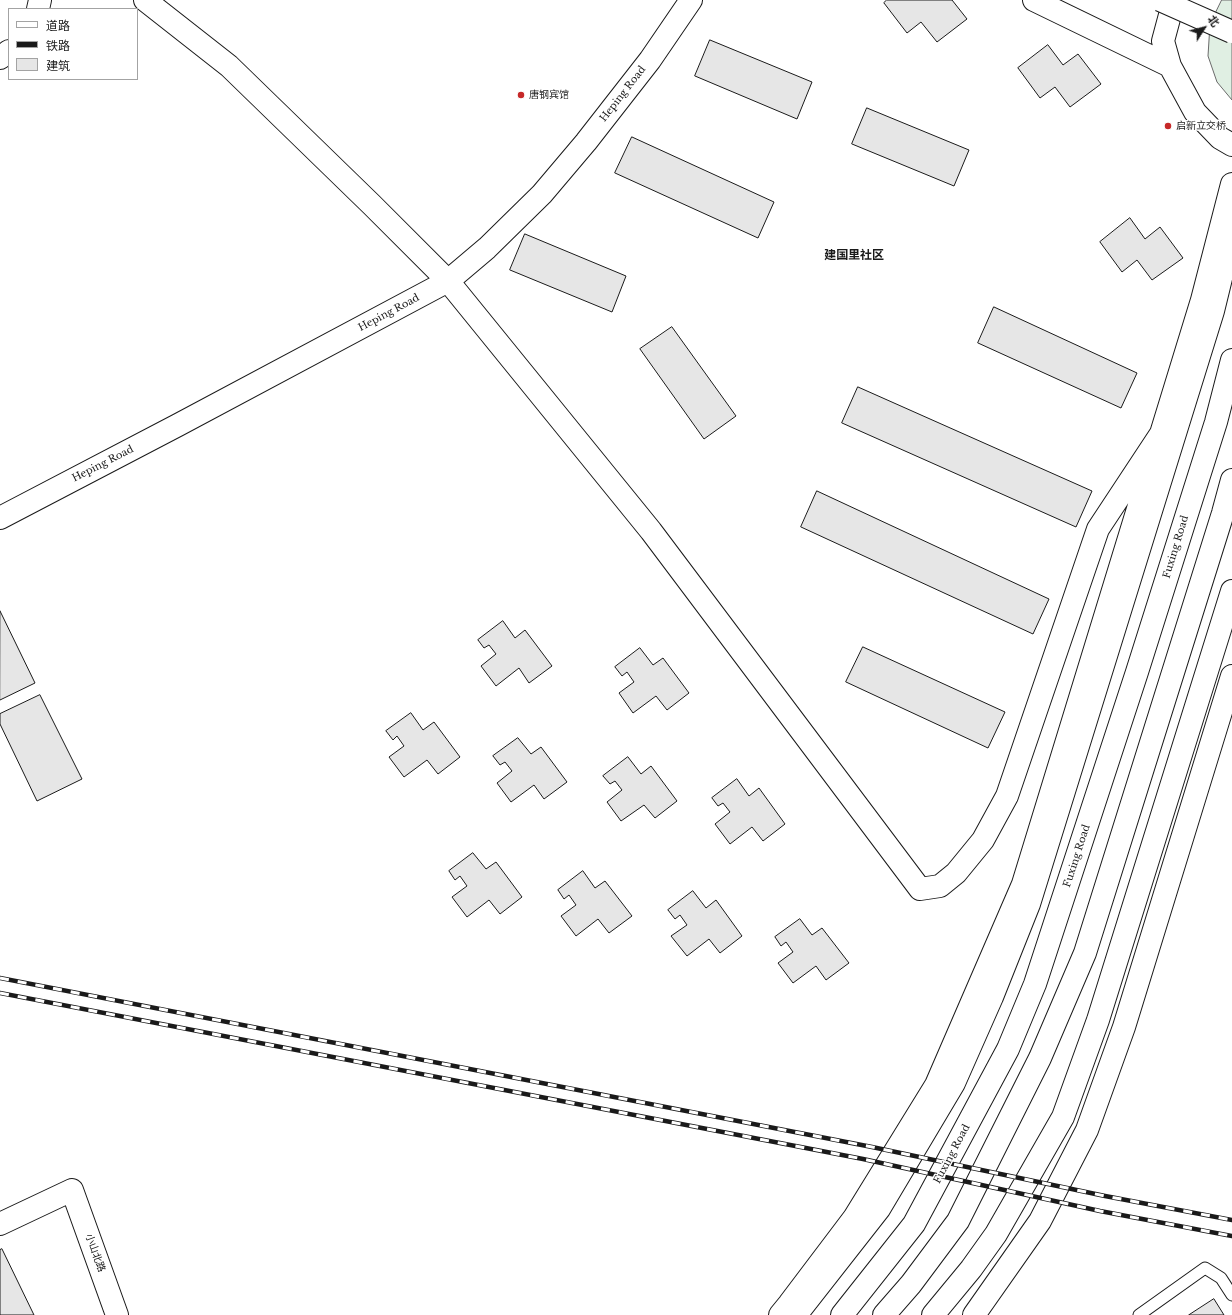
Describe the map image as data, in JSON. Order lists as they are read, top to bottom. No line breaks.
{"streets":{"street":["Heping Road","Fuxing Road","小山北路"]},"districts":["建国里社区"],"places":["唐钢宾馆","启新立交桥"],"legend":["道路","铁路","建筑"],"north":"top right"}
